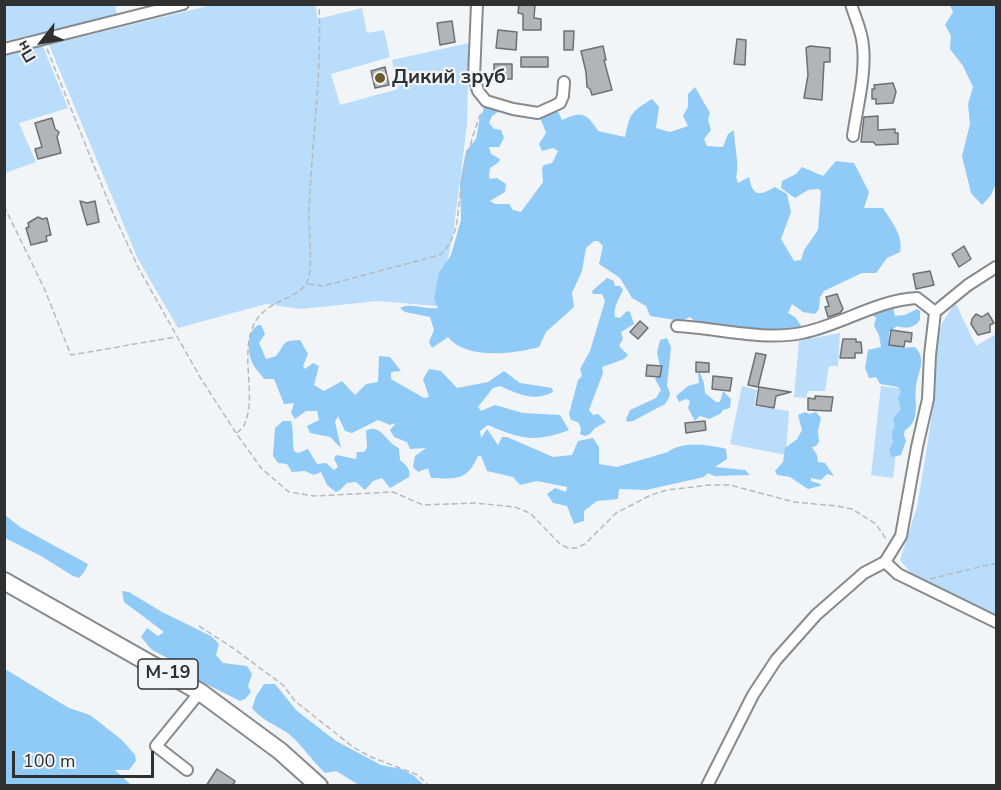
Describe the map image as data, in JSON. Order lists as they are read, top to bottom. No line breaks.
{"streets":{"highway":["М-19"]},"places":["Дикий зруб"],"scale_bar":"100 m","north":"bottom left"}
